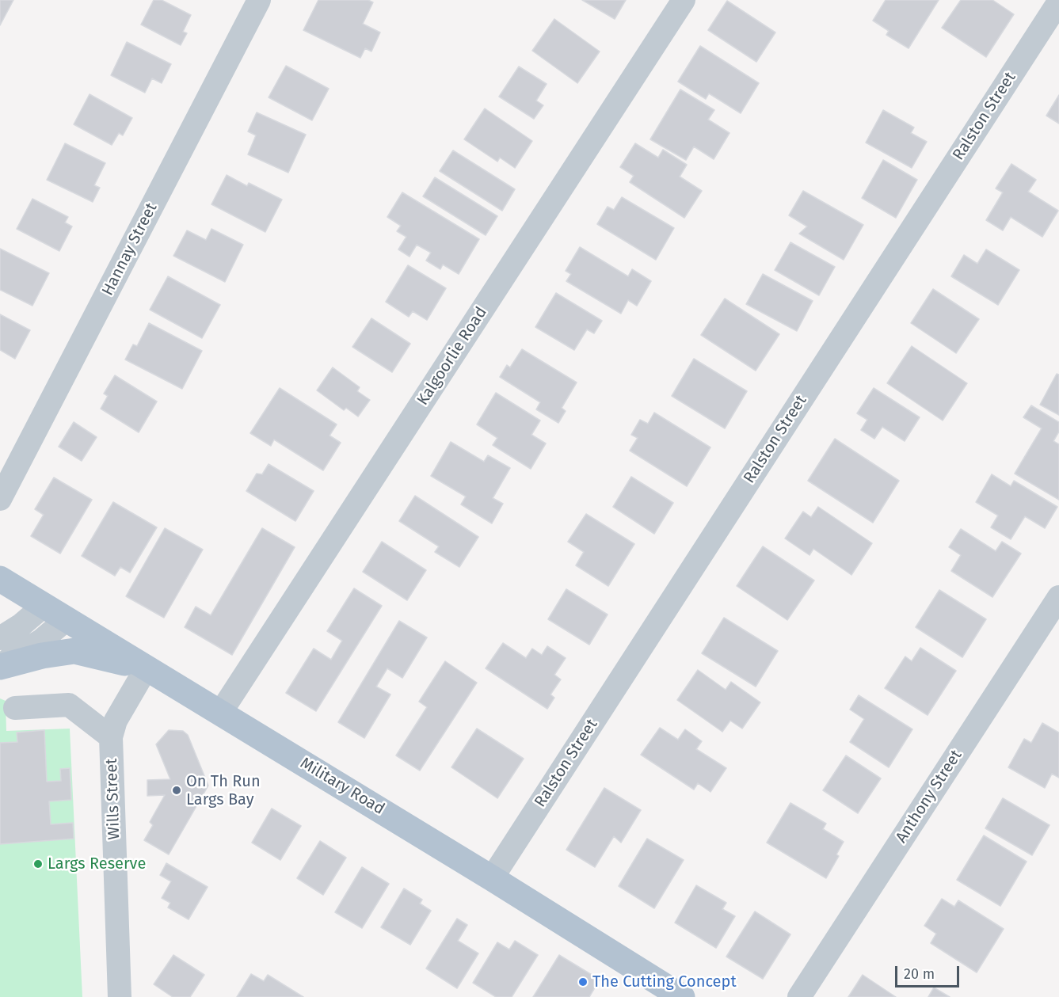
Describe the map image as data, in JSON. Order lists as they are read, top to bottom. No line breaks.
{"streets":{"main road":["Military Road"],"street":["Ralston Street","Hannay Street","Kalgoorlie Road","Anthony Street","Wills Street"]},"crossings":[["Ralston Street","Military Road"],["Kalgoorlie Road","Military Road"],["Military Road","Wills Street"]],"places":["On Th Run Largs Bay","Largs Reserve","The Cutting Concept"],"scale_bar":"20 m"}
